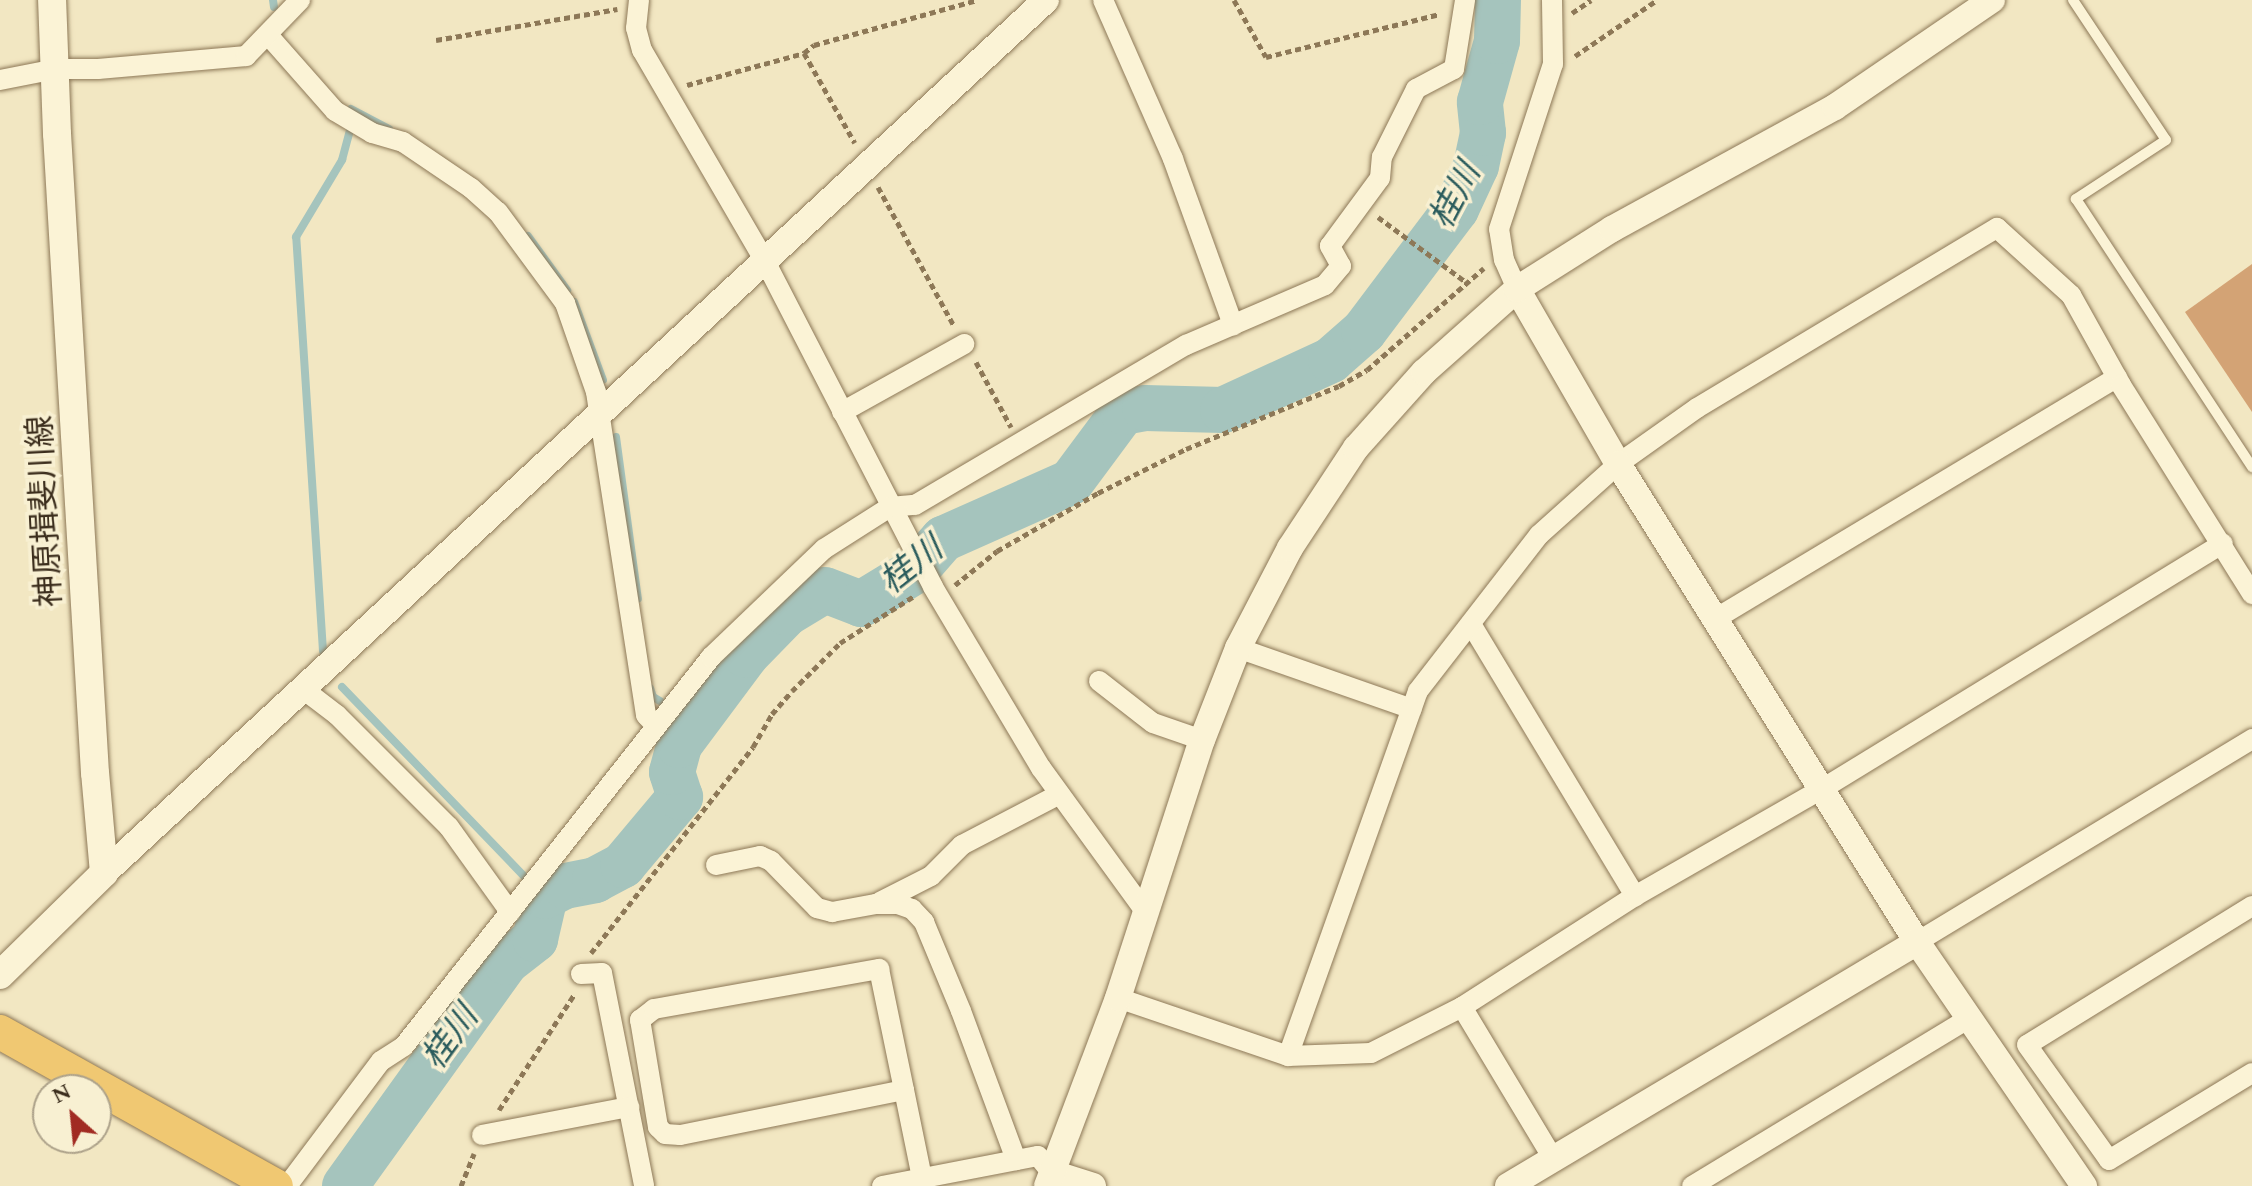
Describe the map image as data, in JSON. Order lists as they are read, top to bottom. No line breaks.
{"streets":{"main road":["神原揖斐川線"]},"water":["桂川"],"north":"top left"}
